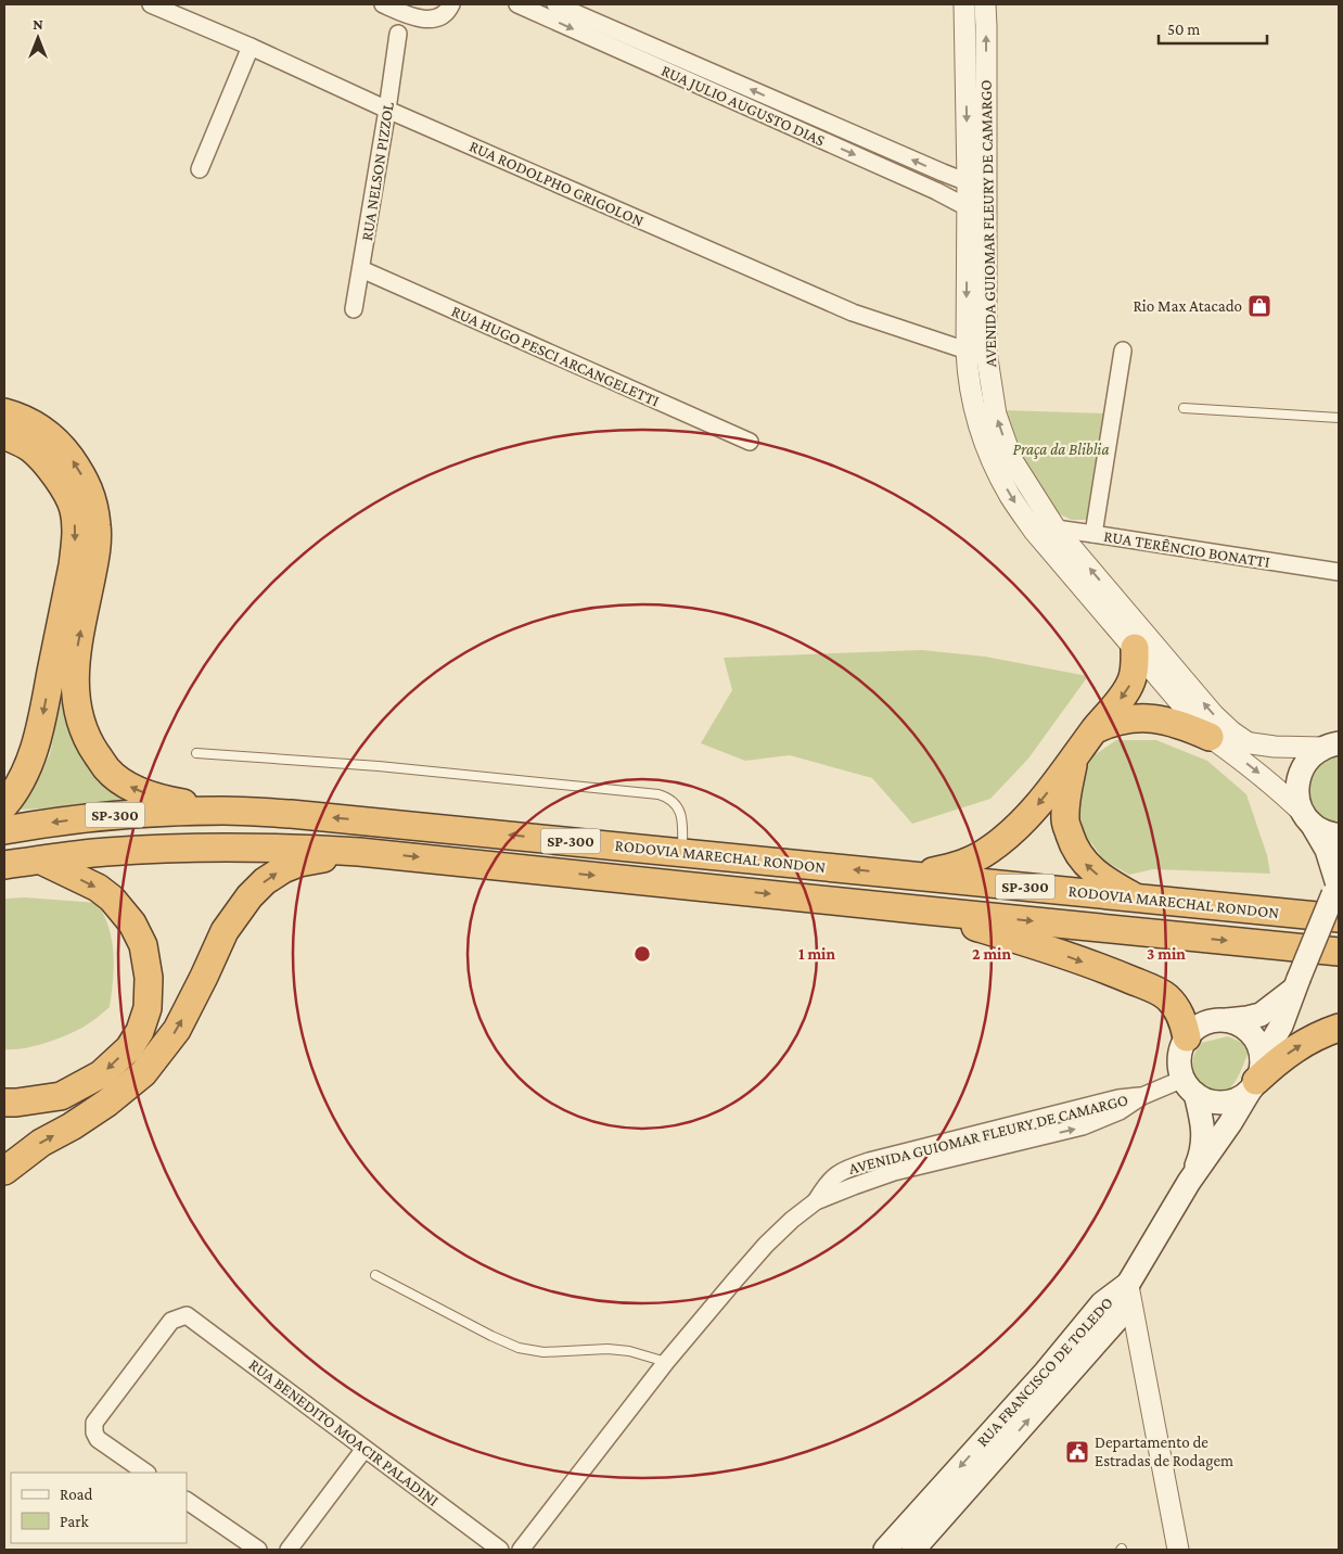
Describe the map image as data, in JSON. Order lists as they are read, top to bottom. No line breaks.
{"streets":{"highway":["SP-300","RODOVIA MARECHAL RONDON"],"main road":["RUA FRANCISCO DE TOLEDO"],"street":["RUA JULIO AUGUSTO DIAS","RUA NELSON PIZZOL","RUA RODOLPHO GRIGOLON","AVENIDA GUIOMAR FLEURY DE CAMARGO","RUA HUGO PESCI ARCANGELETTI","RUA TERÊNCIO BONATTI","RUA BENEDITO MOACIR PALADINI"]},"crossings":[["RUA JULIO AUGUSTO DIAS","AVENIDA GUIOMAR FLEURY DE CAMARGO"],["RUA NELSON PIZZOL","RUA RODOLPHO GRIGOLON"],["RUA NELSON PIZZOL","RUA HUGO PESCI ARCANGELETTI"],["AVENIDA GUIOMAR FLEURY DE CAMARGO","RUA TERÊNCIO BONATTI"]],"parks":["Praça da Bliblia"],"places":{"shop":["Rio Max Atacado"],"public building":["Departamento de Estradas de Rodagem"]},"legend":["Road","Park"],"scale_bar":"50 m","north":"top","rings":["1 min","2 min","3 min"]}
